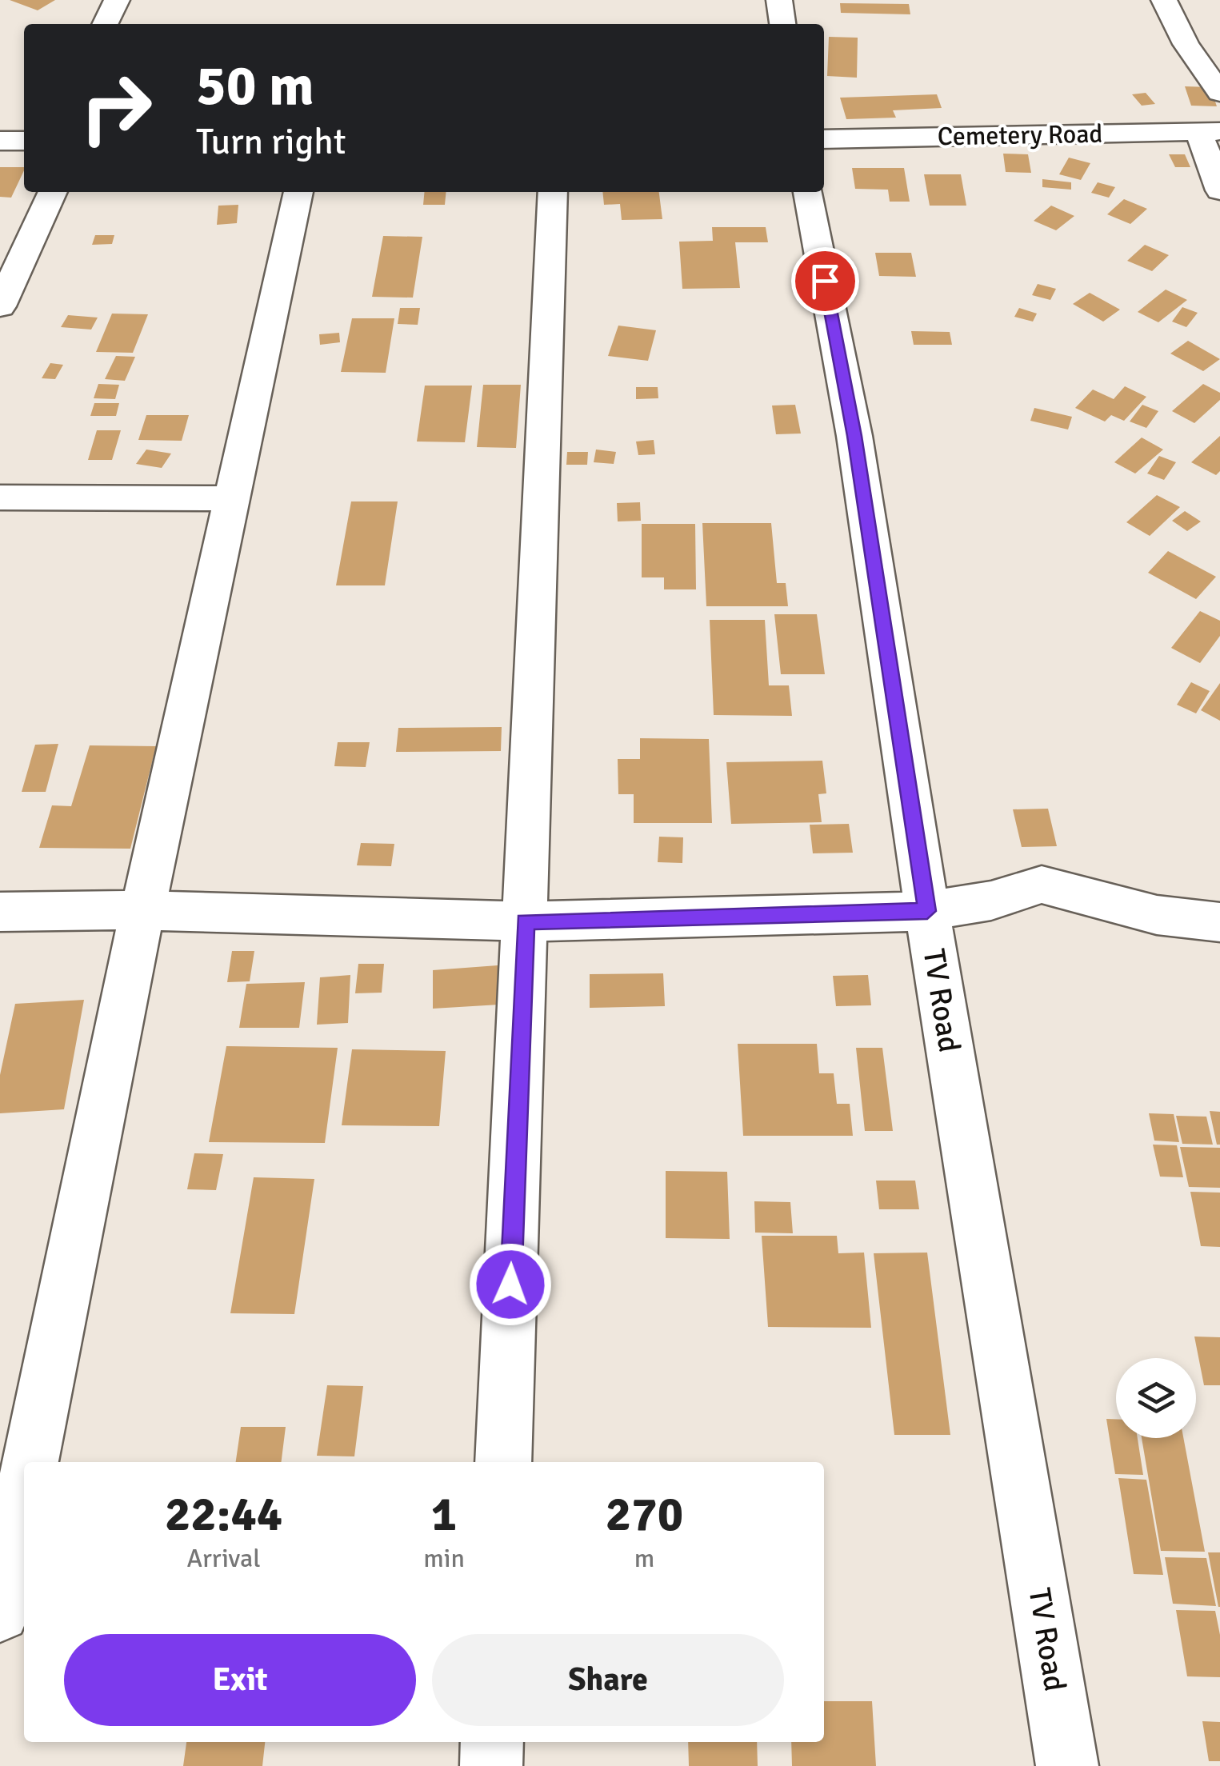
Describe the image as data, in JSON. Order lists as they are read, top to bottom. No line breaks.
{"streets":{"street":["Cemetery Road","TV Road"]},"page":{"turn":["50 m","Turn right"],"eta":["22:44","Arrival","1","min","270","m"],"buttons":["Exit","Share"]}}
